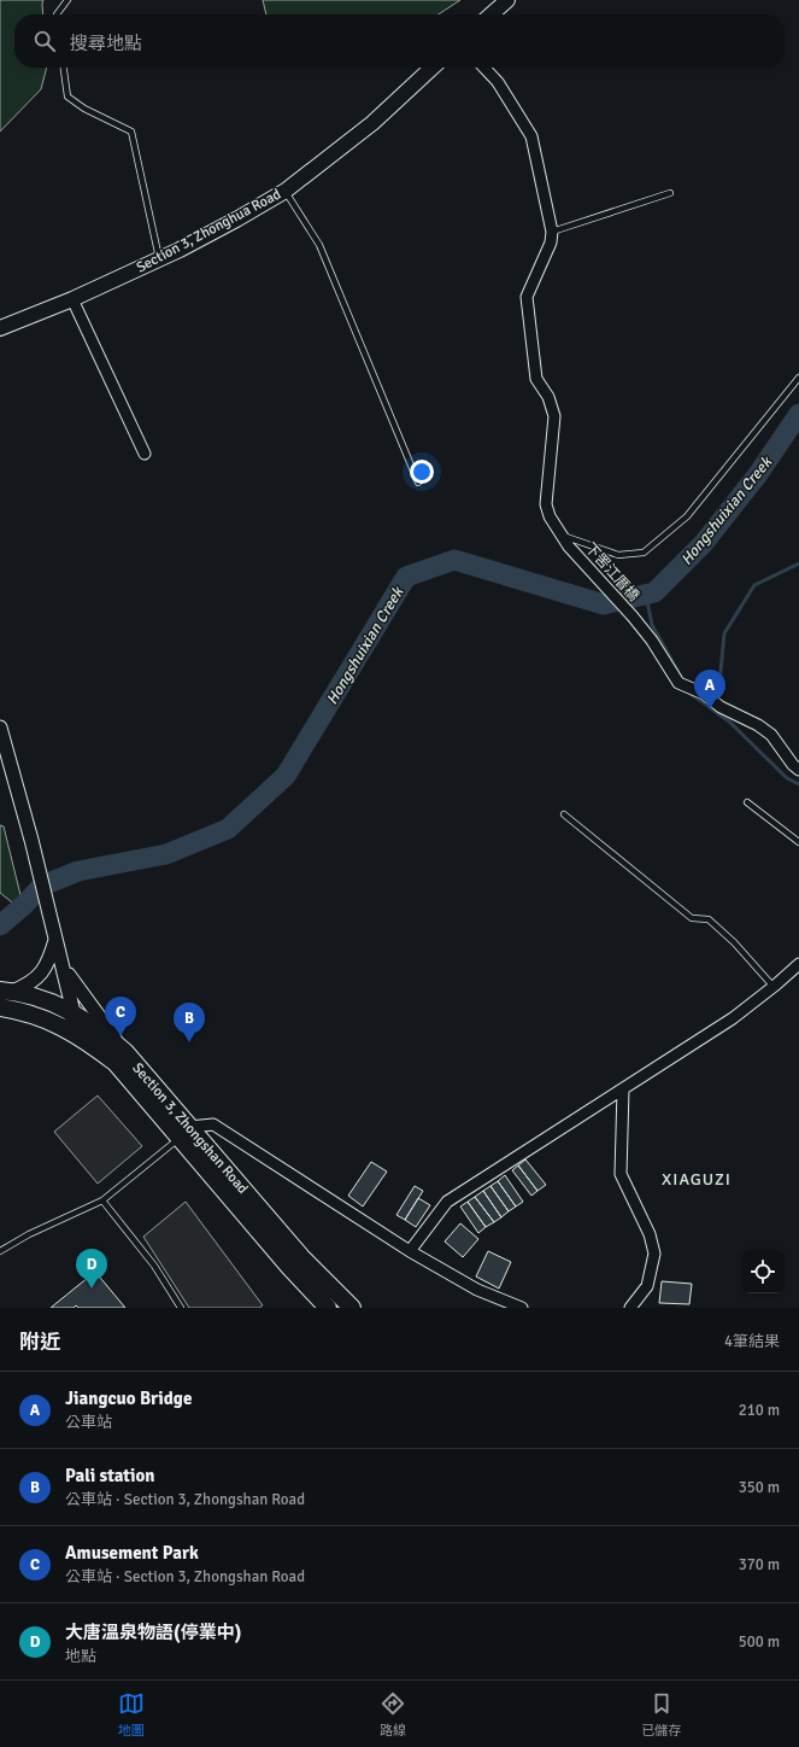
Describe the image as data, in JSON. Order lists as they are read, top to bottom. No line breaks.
{"streets":{"main road":["Section 3, Zhonghua Road","Section 3, Zhongshan Road"],"street":["下罟江厝橋"]},"districts":["XIAGUZI"],"water":["Hongshuixian Creek"],"page":{"search":"搜尋地點","pins":["A","C","B","D"],"heading":["附近","4筆結果"],"list":[{"mark":"A","name":"Jiangcuo Bridge","note":"公車站","value":"210 m"},{"mark":"B","name":"Pali station","note":"公車站 · Section 3, Zhongshan Road","value":"350 m"},{"mark":"C","name":"Amusement Park","note":"公車站 · Section 3, Zhongshan Road","value":"370 m"},{"mark":"D","name":"大唐溫泉物語(停業中)","note":"地點","value":"500 m"}],"nav":["地圖","路線","已儲存"]}}
